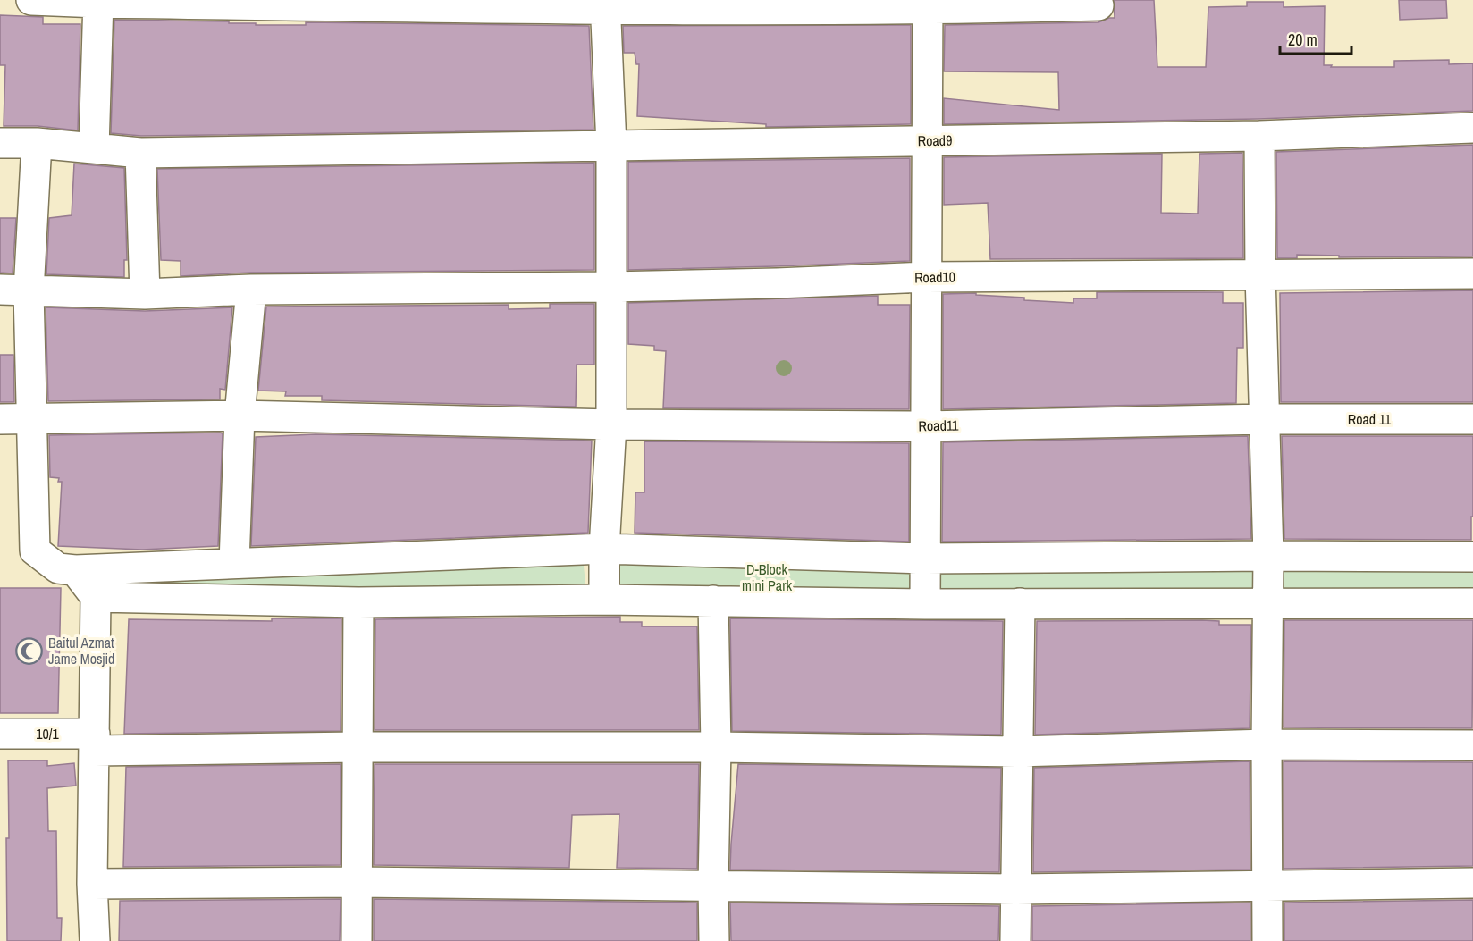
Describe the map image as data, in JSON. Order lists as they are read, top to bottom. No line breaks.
{"streets":{"street":["Road9","Road10","Road 11","Road11","10/1"]},"crossings":[["Road 11","Road11"]],"parks":["D-Block mini Park"],"places":{"mosque":["Baitul Azmat Jame Mosjid"]},"scale_bar":"20 m"}
